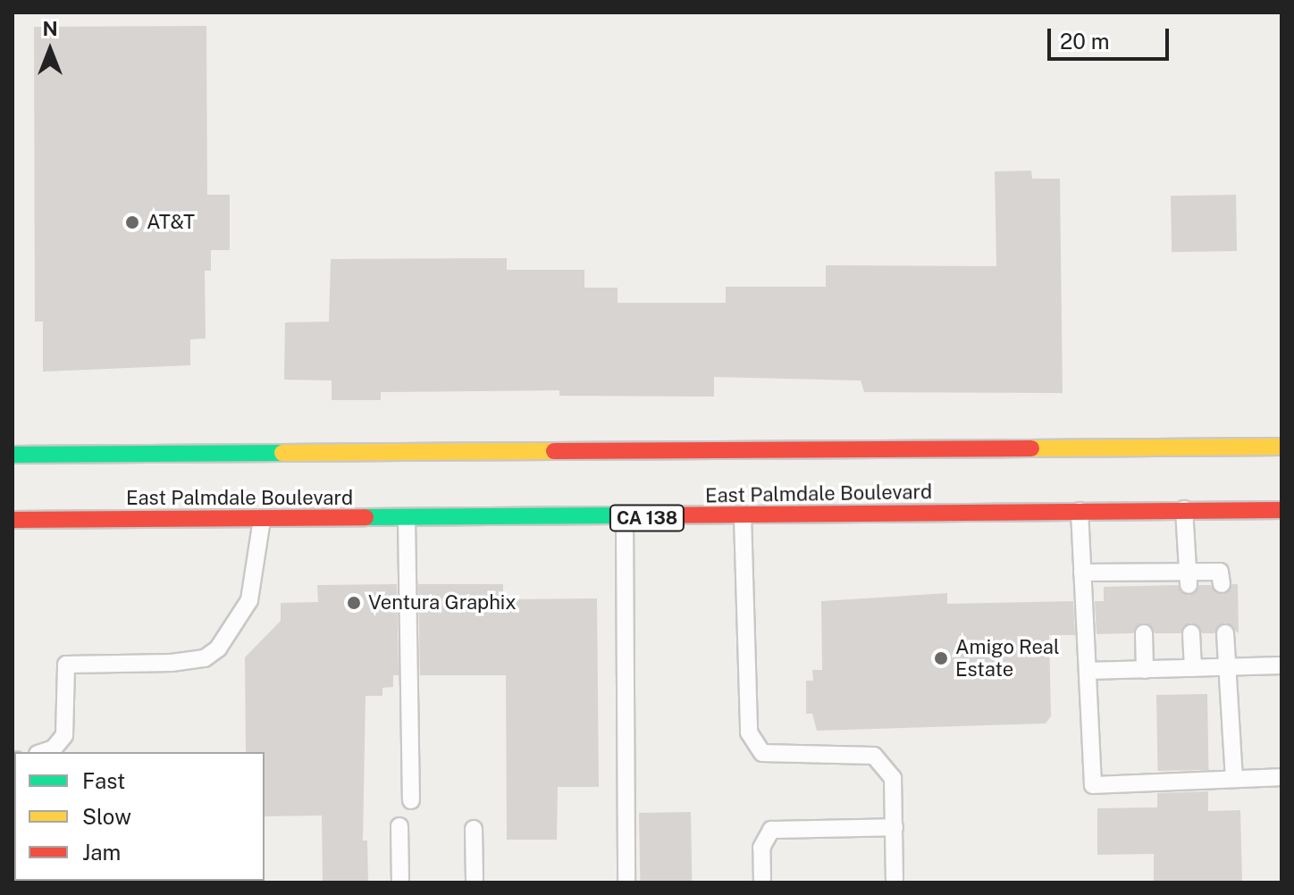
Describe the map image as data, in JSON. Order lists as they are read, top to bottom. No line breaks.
{"streets":{"highway":["East Palmdale Boulevard","CA 138"]},"places":["AT&T","Ventura Graphix","Amigo Real Estate"],"legend":["Fast","Slow","Jam"],"scale_bar":"20 m","north":"top"}
